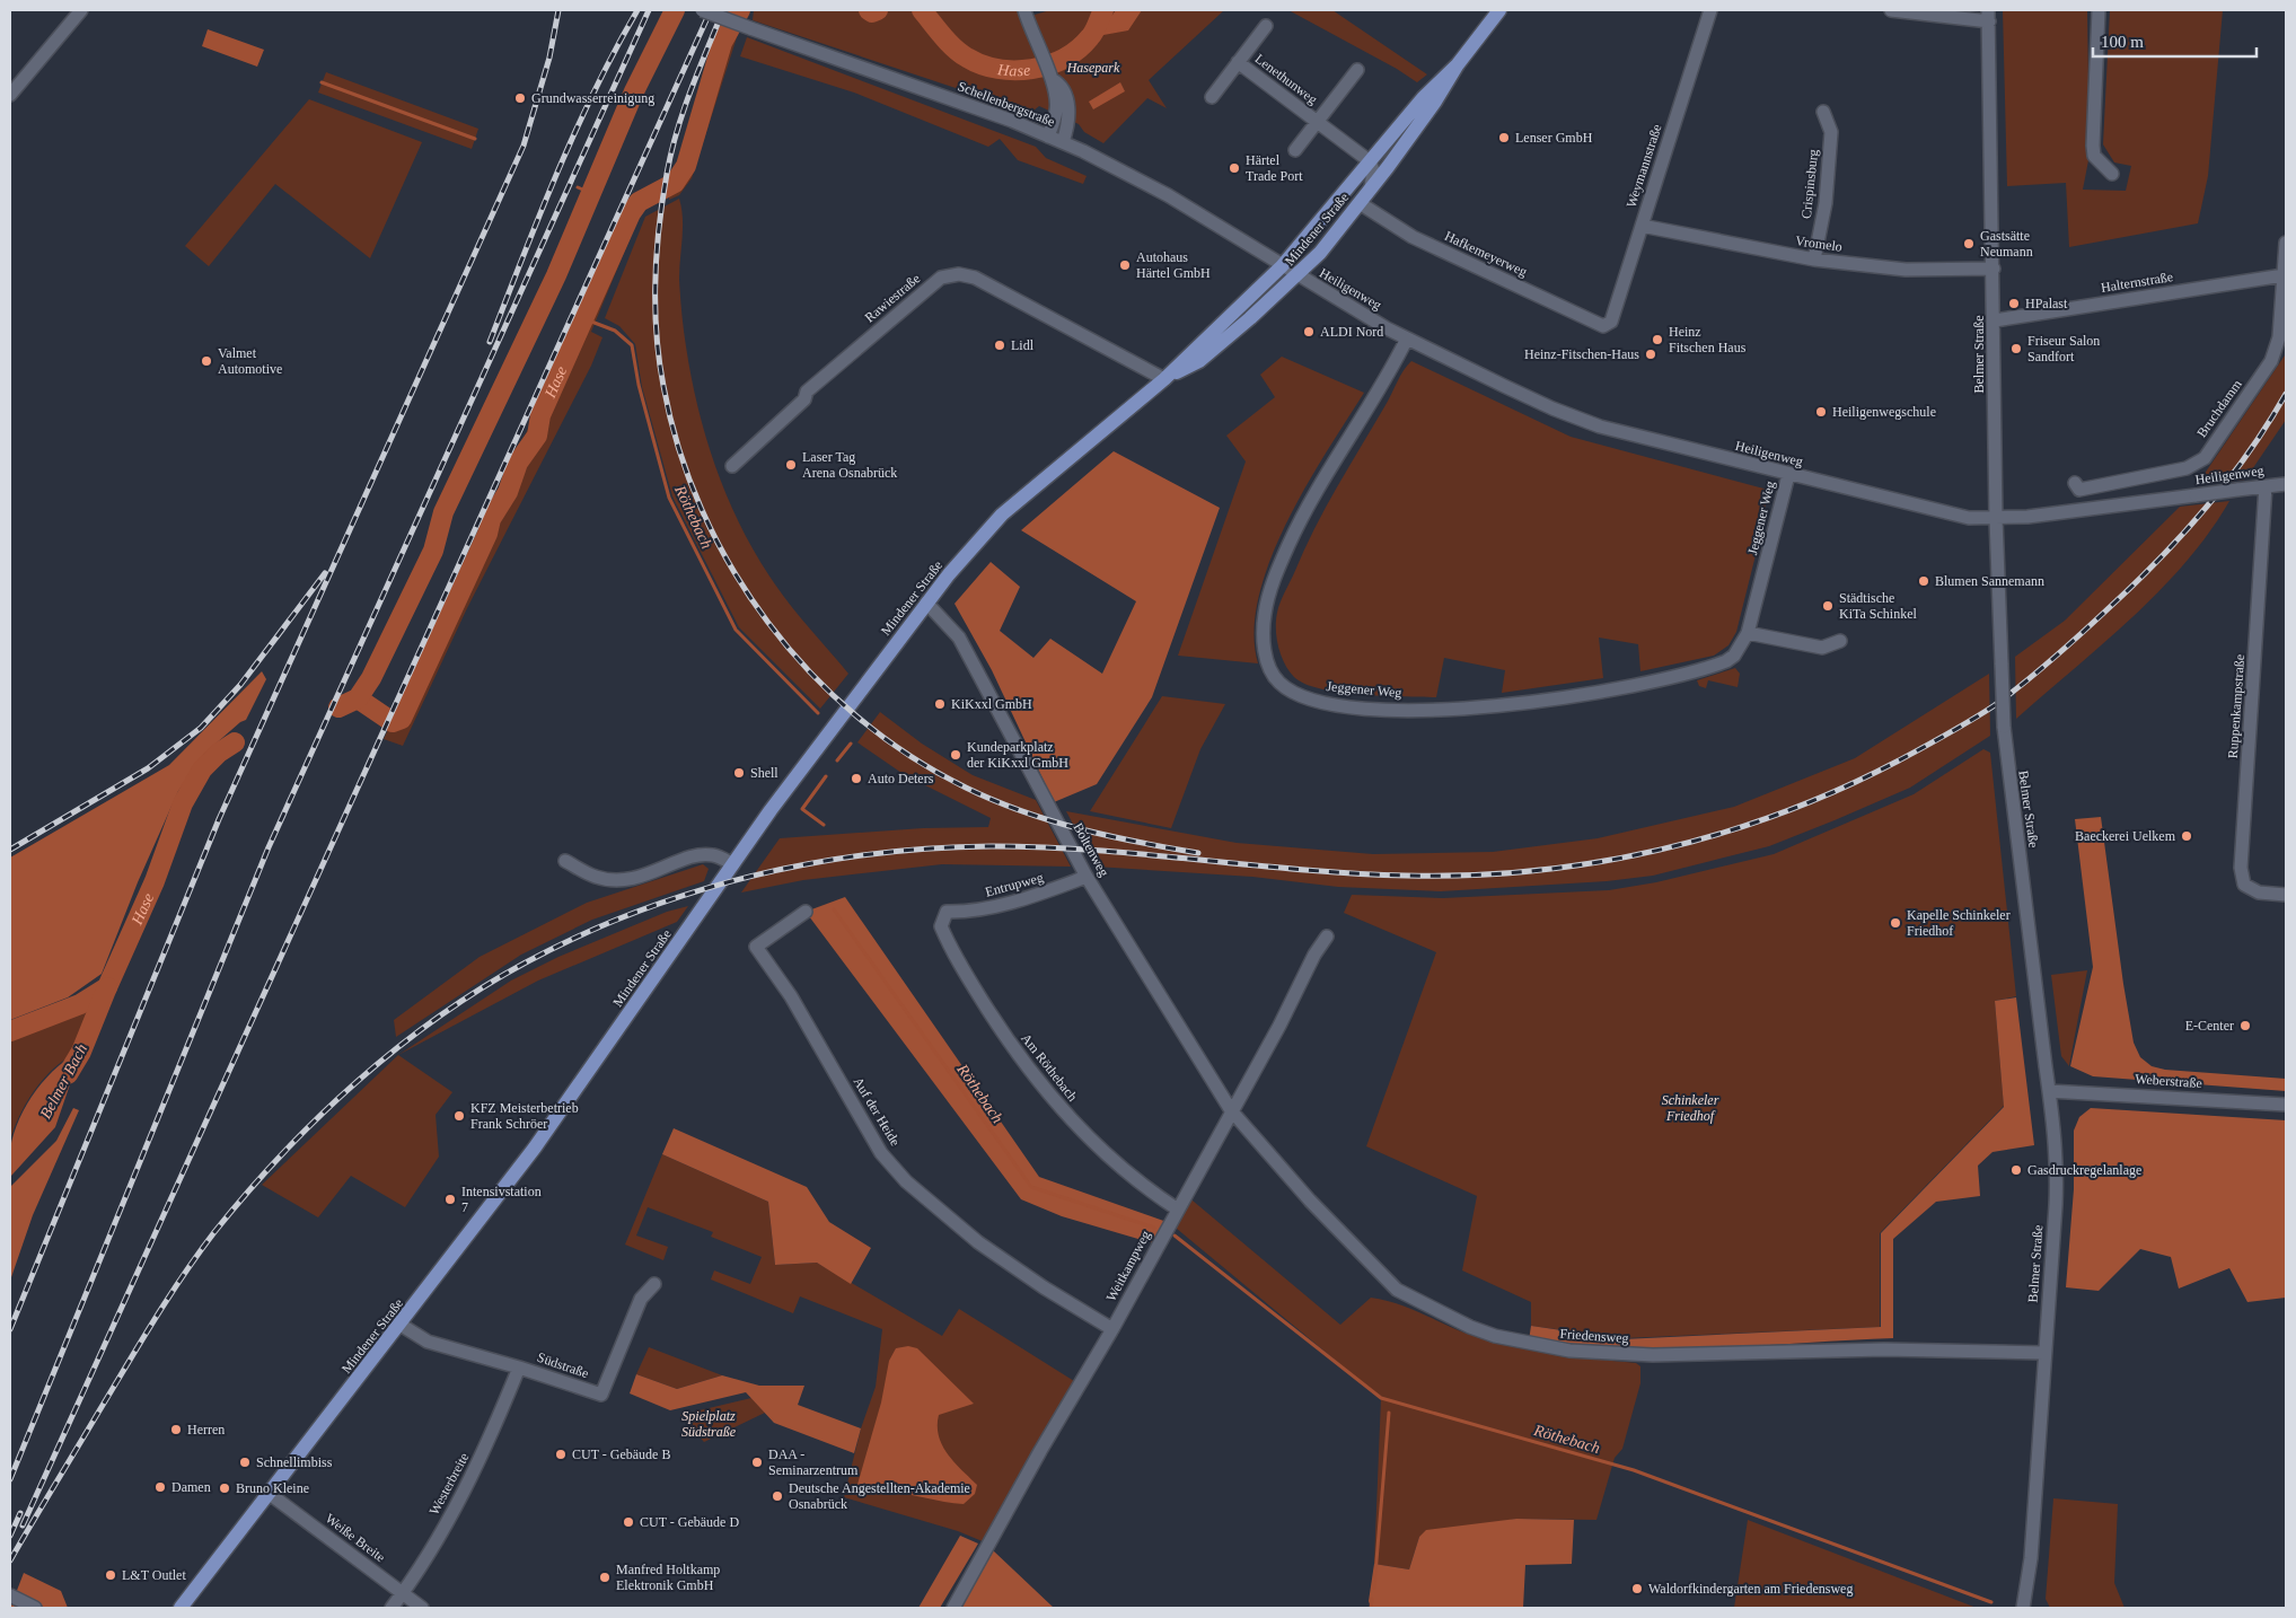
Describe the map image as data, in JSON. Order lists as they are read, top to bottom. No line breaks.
{"streets":{"main road":["Mindener Straße"],"street":["Lenethunweg","Schellenbergstraße","Weymannstraße","Crispinsburg","Vromelo","Hafkemeyerweg","Halternstraße","Heiligenweg","Rawiestraße","Belmer Straße","Bruchdamm","Jeggener Weg","Ruppenkampstraße","Boltenweg","Entrupweg","Am Röthebach","Weberstraße","Auf der Heide","Weitkampweg","Friedensweg","Südstraße","Westerbreite","Weiße Breite"]},"crossings":[["Lenethunweg","Mindener Straße"],["Schellenbergstraße","Mindener Straße"],["Schellenbergstraße","Heiligenweg"],["Weymannstraße","Vromelo"],["Weymannstraße","Hafkemeyerweg"],["Crispinsburg","Vromelo"],["Mindener Straße","Hafkemeyerweg"],["Mindener Straße","Heiligenweg"],["Mindener Straße","Rawiestraße"],["Mindener Straße","Boltenweg"],["Mindener Straße","Südstraße"],["Mindener Straße","Weiße Breite"],["Vromelo","Belmer Straße"],["Halternstraße","Belmer Straße"],["Halternstraße","Bruchdamm"],["Heiligenweg","Belmer Straße"],["Heiligenweg","Jeggener Weg"],["Heiligenweg","Ruppenkampstraße"],["Belmer Straße","Weberstraße"],["Belmer Straße","Friedensweg"],["Boltenweg","Entrupweg"],["Boltenweg","Weitkampweg"],["Boltenweg","Friedensweg"],["Entrupweg","Am Röthebach"],["Am Röthebach","Weitkampweg"],["Auf der Heide","Weitkampweg"],["Weitkampweg","Friedensweg"],["Südstraße","Westerbreite"],["Westerbreite","Weiße Breite"]],"water":["Hase","Röthebach","Belmer Bach"],"parks":["Hasepark","Schinkeler Friedhof","Spielplatz Südstraße"],"places":["Grundwasserreinigung","Lenser GmbH","Härtel Trade Port","Gastsätte Neumann","Autohaus Härtel GmbH","HPalast","ALDI Nord","Heinz Fitschen Haus","Lidl","Friseur Salon Sandfort","Heinz-Fitschen-Haus","Valmet Automotive","Heiligenwegschule","Laser Tag Arena Osnabrück","Blumen Sannemann","Städtische KiTa Schinkel","KiKxxl GmbH","Kundeparkplatz der KiKxxl GmbH","Shell","Auto Deters","Baeckerei Uelkem","Kapelle Schinkeler Friedhof","E-Center","KFZ Meisterbetrieb Frank Schröer","Gasdruckregelanlage","Intensivstation 7","Herren","CUT - Gebäude B","Schnellimbiss","DAA - Seminarzentrum","Damen","Bruno Kleine","Deutsche Angestellten-Akademie Osnabrück","CUT - Gebäude D","L&T Outlet","Manfred Holtkamp Elektronik GmbH","Waldorfkindergarten am Friedensweg"],"scale_bar":"100 m"}
